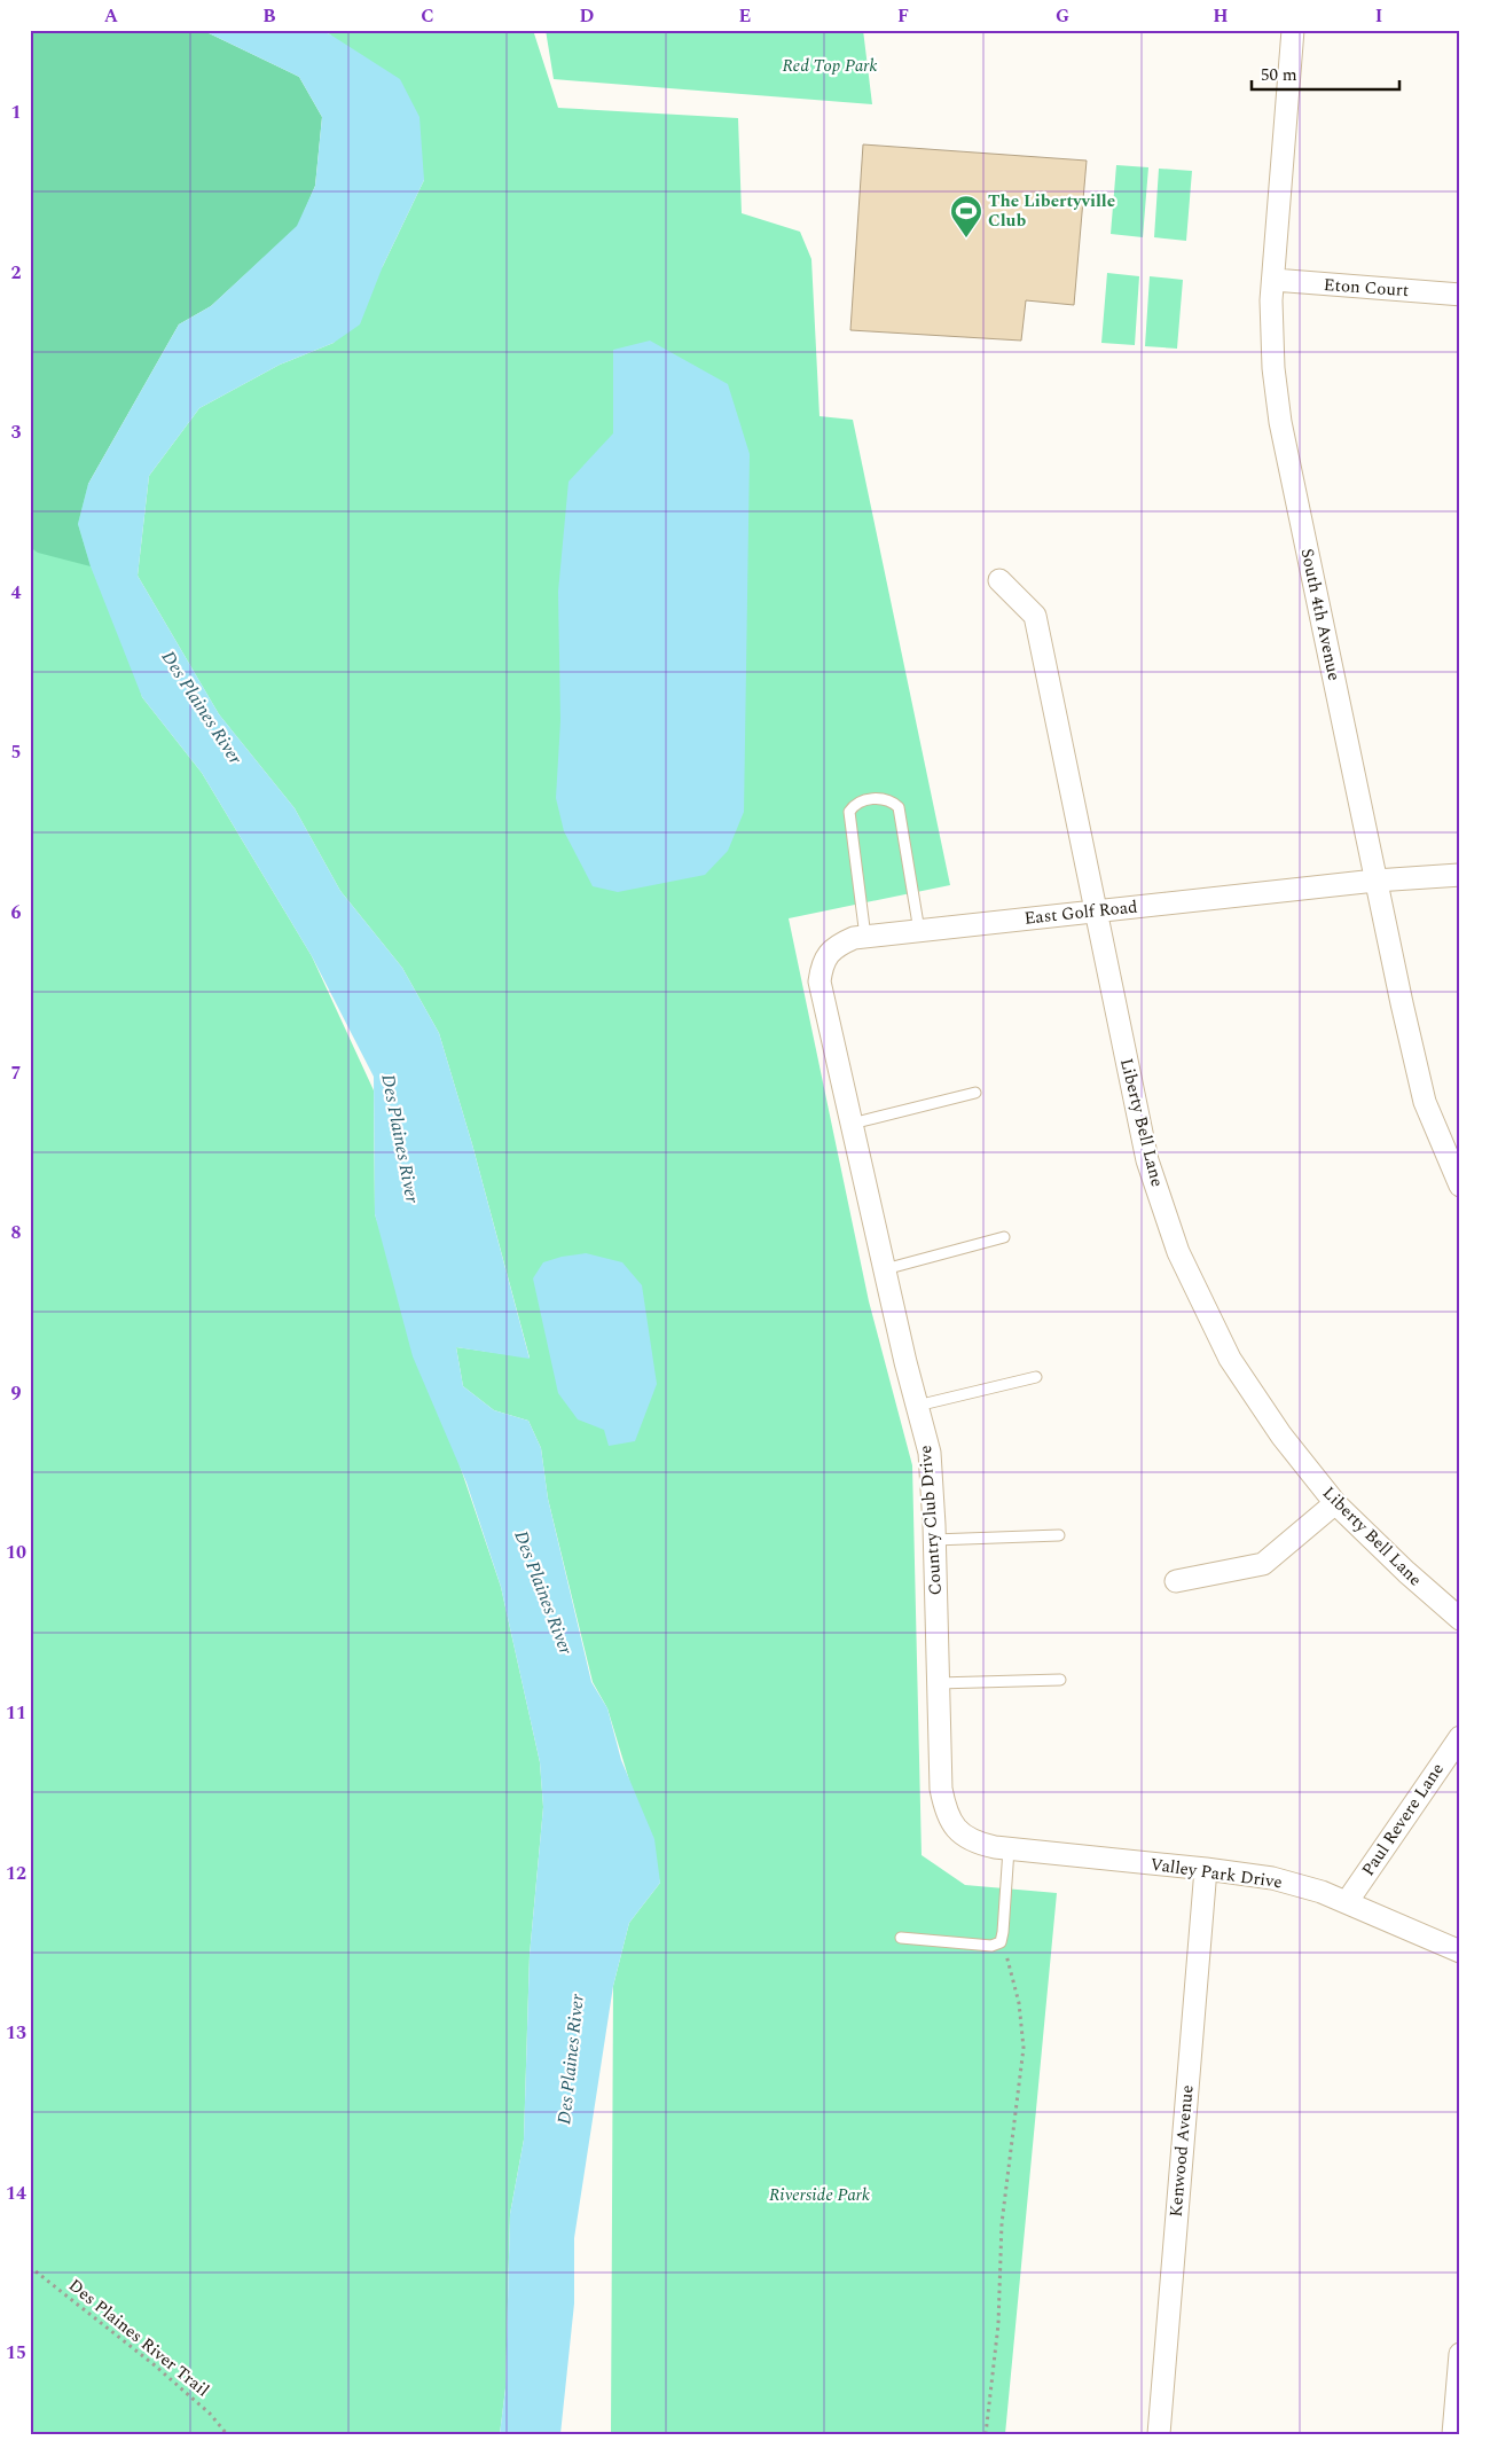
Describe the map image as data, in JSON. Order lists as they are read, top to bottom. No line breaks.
{"streets":{"street":["Eton Court","South 4th Avenue","East Golf Road","Liberty Bell Lane","Country Club Drive","Paul Revere Lane","Valley Park Drive","Kenwood Avenue"],"path":["Des Plaines River Trail"]},"crossings":[["Eton Court","South 4th Avenue"],["South 4th Avenue","East Golf Road"],["East Golf Road","Liberty Bell Lane"],["East Golf Road","Country Club Drive"],["Country Club Drive","Valley Park Drive"],["Paul Revere Lane","Valley Park Drive"],["Valley Park Drive","Kenwood Avenue"]],"water":["Des Plaines River"],"parks":["Red Top Park","Riverside Park"],"places":{"sports":["The Libertyville Club"]},"scale_bar":"50 m","grid":{"columns":["A","B","C","D","E","F","G","H","I"],"rows":["1","2","3","4","5","6","7","8","9","10","11","12","13","14","15"]}}
